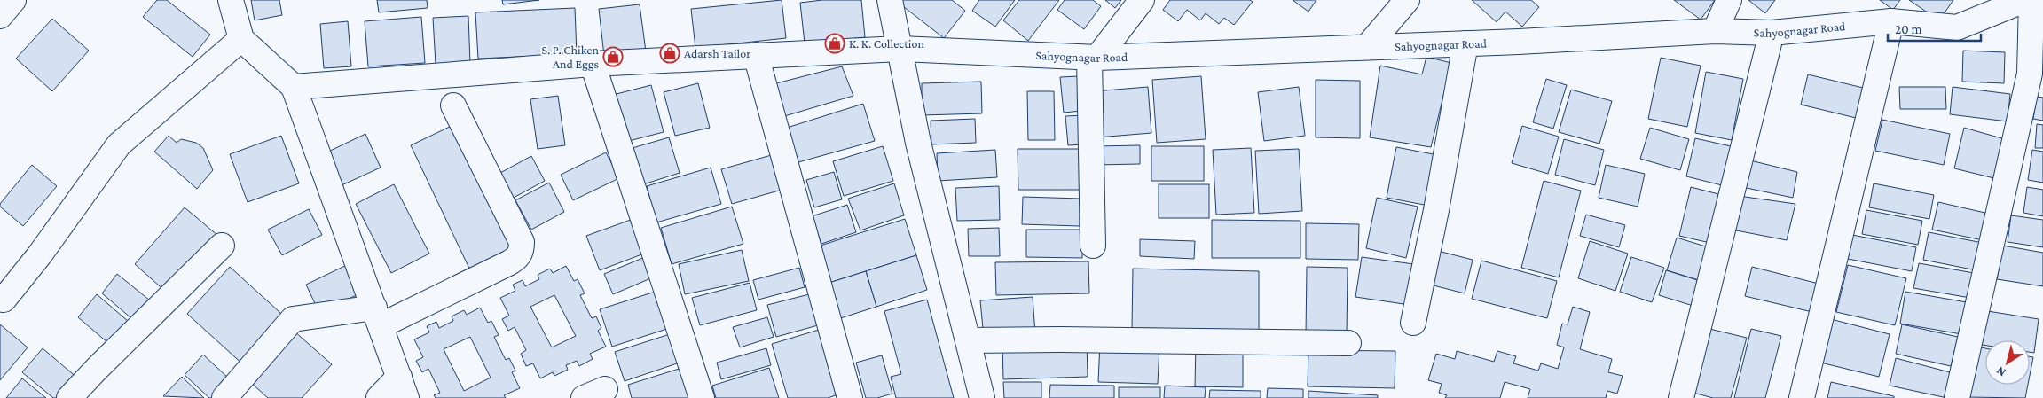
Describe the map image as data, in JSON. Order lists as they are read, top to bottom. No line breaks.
{"streets":{"street":["Sahyognagar Road"]},"places":{"shop":["K. K. Collection","Adarsh Tailor","S. P. Chiken And Eggs"]},"scale_bar":"20 m","north":"bottom left"}
